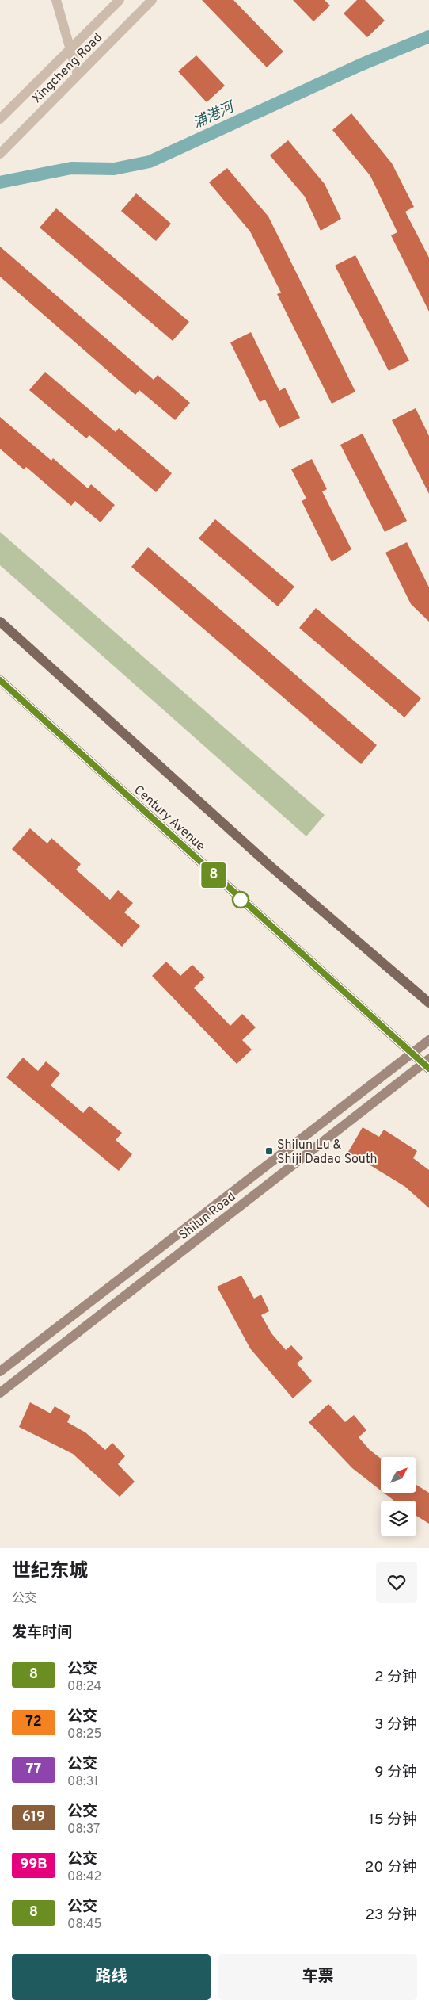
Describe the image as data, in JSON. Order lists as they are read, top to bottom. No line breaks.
{"streets":{"main road":["Century Avenue","Shilun Road"],"street":["Xingcheng Road"]},"crossings":[["Century Avenue","Shilun Road"]],"water":["浦港河"],"places":{"transit":["Shilun Lu & Shiji Dadao South"]},"lines":["bus line 8"],"north":"top right","page":{"on_map":"8","heading":[["世纪东城","公交"],"发车时间"],"list":[{"mark":"8","name":"公交","note":"08:24","value":"2 分钟"},{"mark":"72","name":"公交","note":"08:25","value":"3 分钟"},{"mark":"77","name":"公交","note":"08:31","value":"9 分钟"},{"mark":"619","name":"公交","note":"08:37","value":"15 分钟"},{"mark":"99B","name":"公交","note":"08:42","value":"20 分钟"},{"mark":"8","name":"公交","note":"08:45","value":"23 分钟"}],"buttons":["路线","车票"]}}
